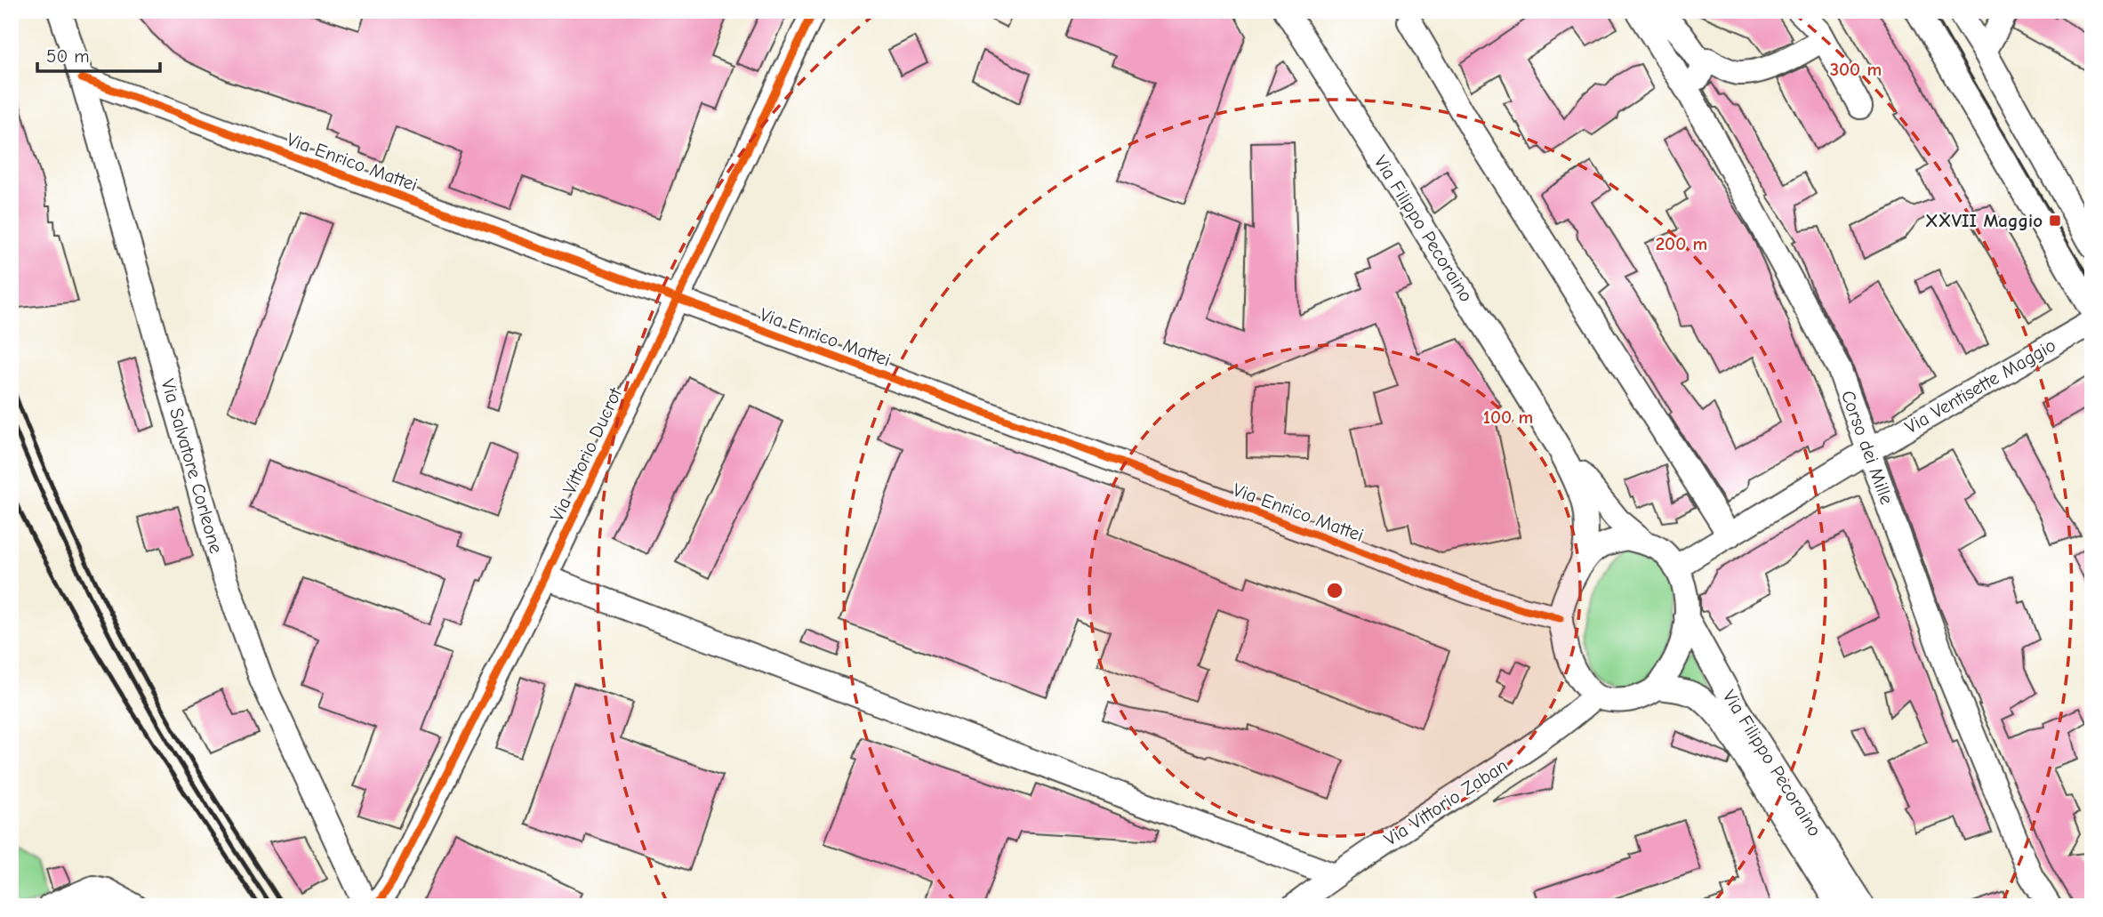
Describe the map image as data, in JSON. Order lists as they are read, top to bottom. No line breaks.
{"streets":{"street":["Via Enrico Mattei","Via Filippo Pecoraino","Via Ventisette Maggio","Corso dei Mille","Via Vittorio Ducrot","Via Salvatore Corleone","Via Vittorio Zaban"]},"crossings":[["Via Enrico Mattei","Via Filippo Pecoraino"],["Via Enrico Mattei","Via Ventisette Maggio"],["Via Enrico Mattei","Via Vittorio Ducrot"],["Via Enrico Mattei","Via Salvatore Corleone"],["Via Enrico Mattei","Via Vittorio Zaban"],["Via Filippo Pecoraino","Via Ventisette Maggio"],["Via Filippo Pecoraino","Via Vittorio Zaban"],["Via Ventisette Maggio","Corso dei Mille"],["Via Ventisette Maggio","Via Vittorio Zaban"]],"places":{"transit":["XXVII Maggio"]},"scale_bar":"50 m","rings":["300 m","200 m","100 m"]}
